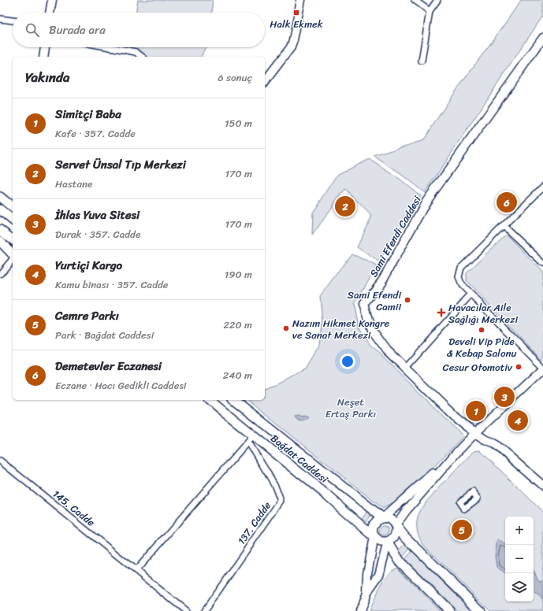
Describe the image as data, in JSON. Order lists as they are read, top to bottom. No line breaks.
{"streets":{"main road":["Sami Efendi Caddesi","Bağdat Caddesi"],"street":["145. Cadde","137. Cadde"]},"crossings":[["Bağdat Caddesi","137. Cadde"]],"parks":["Neşet Ertaş Parkı"],"places":{"transit":["Halk Ekmek"],"other":["Sami Efendi Camii","Nazım Hikmet Kongre ve Sanat Merkezi","Develi Vip Pide & Kebap Salonu","Cesur Otomotiv"],"health":["Havacılar Aile Sağlığı Merkezi"]},"page":{"search":"Burada ara","heading":["Yakında","6 sonuç"],"list":[{"mark":"1","name":"Simitçi Baba","note":"Kafe · 357. Cadde","value":"150 m"},{"mark":"2","name":"Servet Ünsal Tıp Merkezi","note":"Hastane","value":"170 m"},{"mark":"3","name":"İhlas Yuva Sitesi","note":"Durak · 357. Cadde","value":"170 m"},{"mark":"4","name":"Yurtiçi Kargo","note":"Kamu binası · 357. Cadde","value":"190 m"},{"mark":"5","name":"Cemre Parkı","note":"Park · Bağdat Caddesi","value":"220 m"},{"mark":"6","name":"Demetevler Eczanesi","note":"Eczane · Hacı Gedikli Caddesi","value":"240 m"}],"pins":["6","2","3","1","4","5"],"map_buttons":["+","−"]}}
